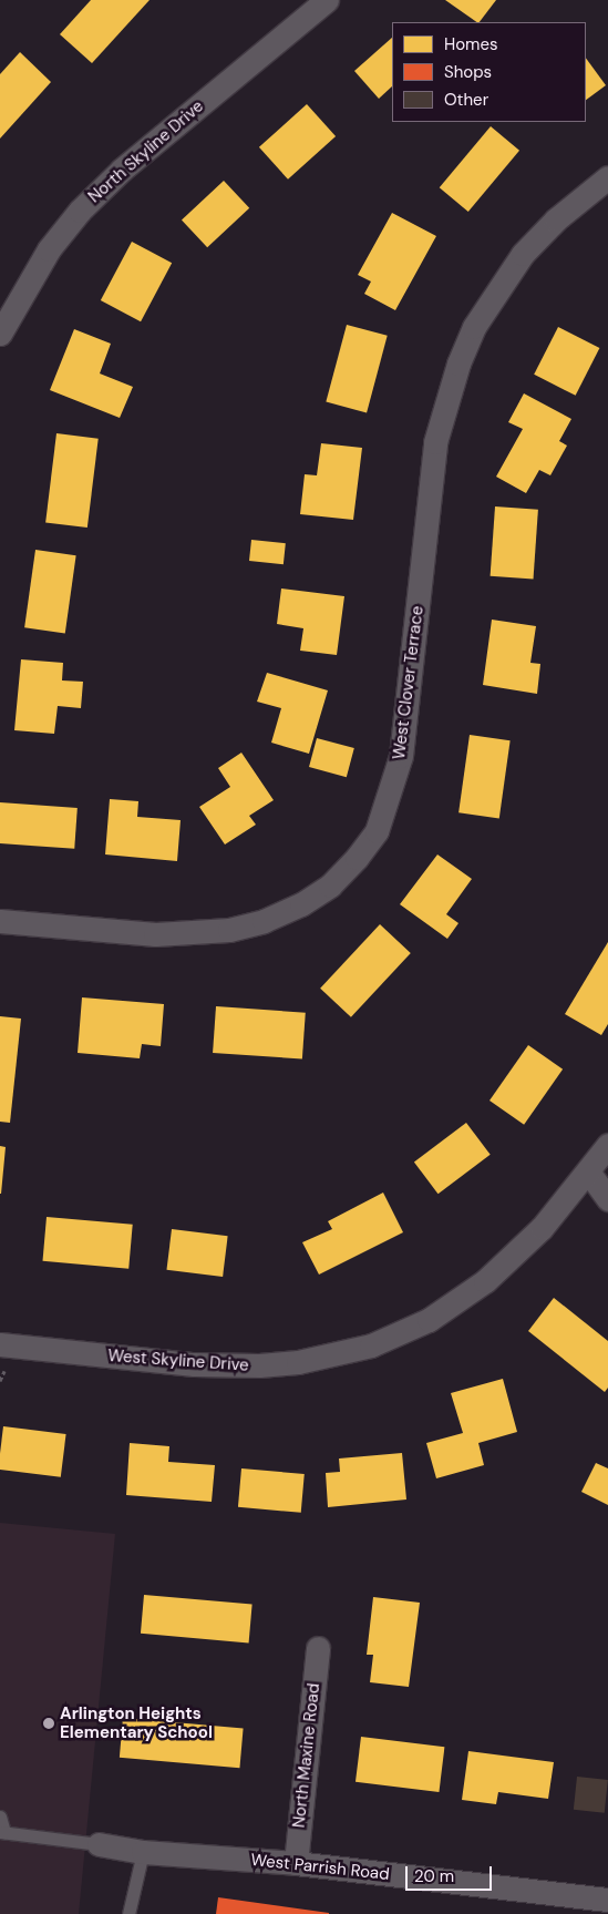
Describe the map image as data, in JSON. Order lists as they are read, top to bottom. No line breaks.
{"streets":{"street":["North Skyline Drive","West Clover Terrace","West Skyline Drive","North Maxine Road","West Parrish Road"]},"crossings":[["North Maxine Road","West Parrish Road"]],"places":["Arlington Heights Elementary School"],"legend":["Homes","Shops","Other"],"scale_bar":"20 m"}
